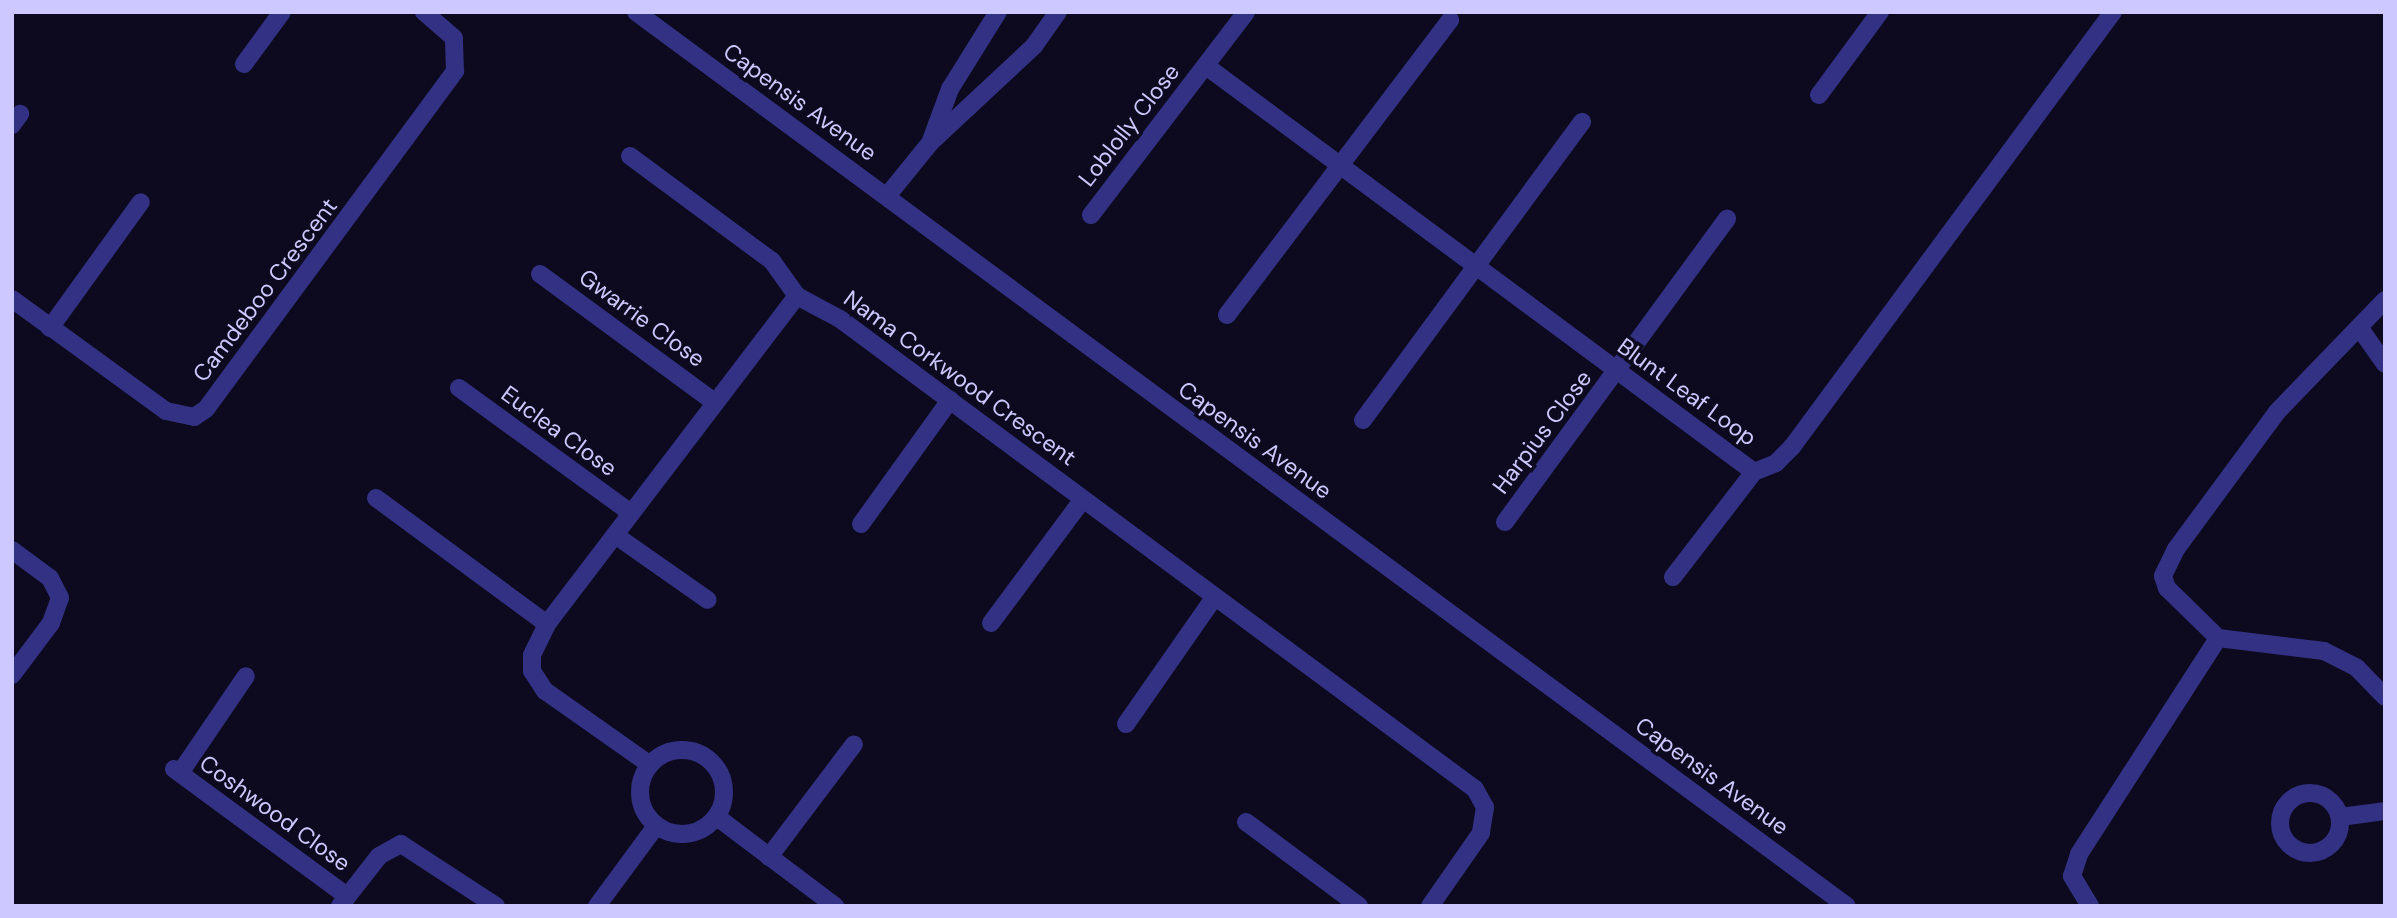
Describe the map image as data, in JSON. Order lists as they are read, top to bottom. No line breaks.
{"streets":{"street":["Capensis Avenue","Loblolly Close","Camdeboo Crescent","Gwarrie Close","Nama Corkwood Crescent","Blunt Leaf Loop","Euclea Close","Harpius Close","Coshwood Close"]},"crossings":[["Loblolly Close","Blunt Leaf Loop"],["Blunt Leaf Loop","Harpius Close"]]}
